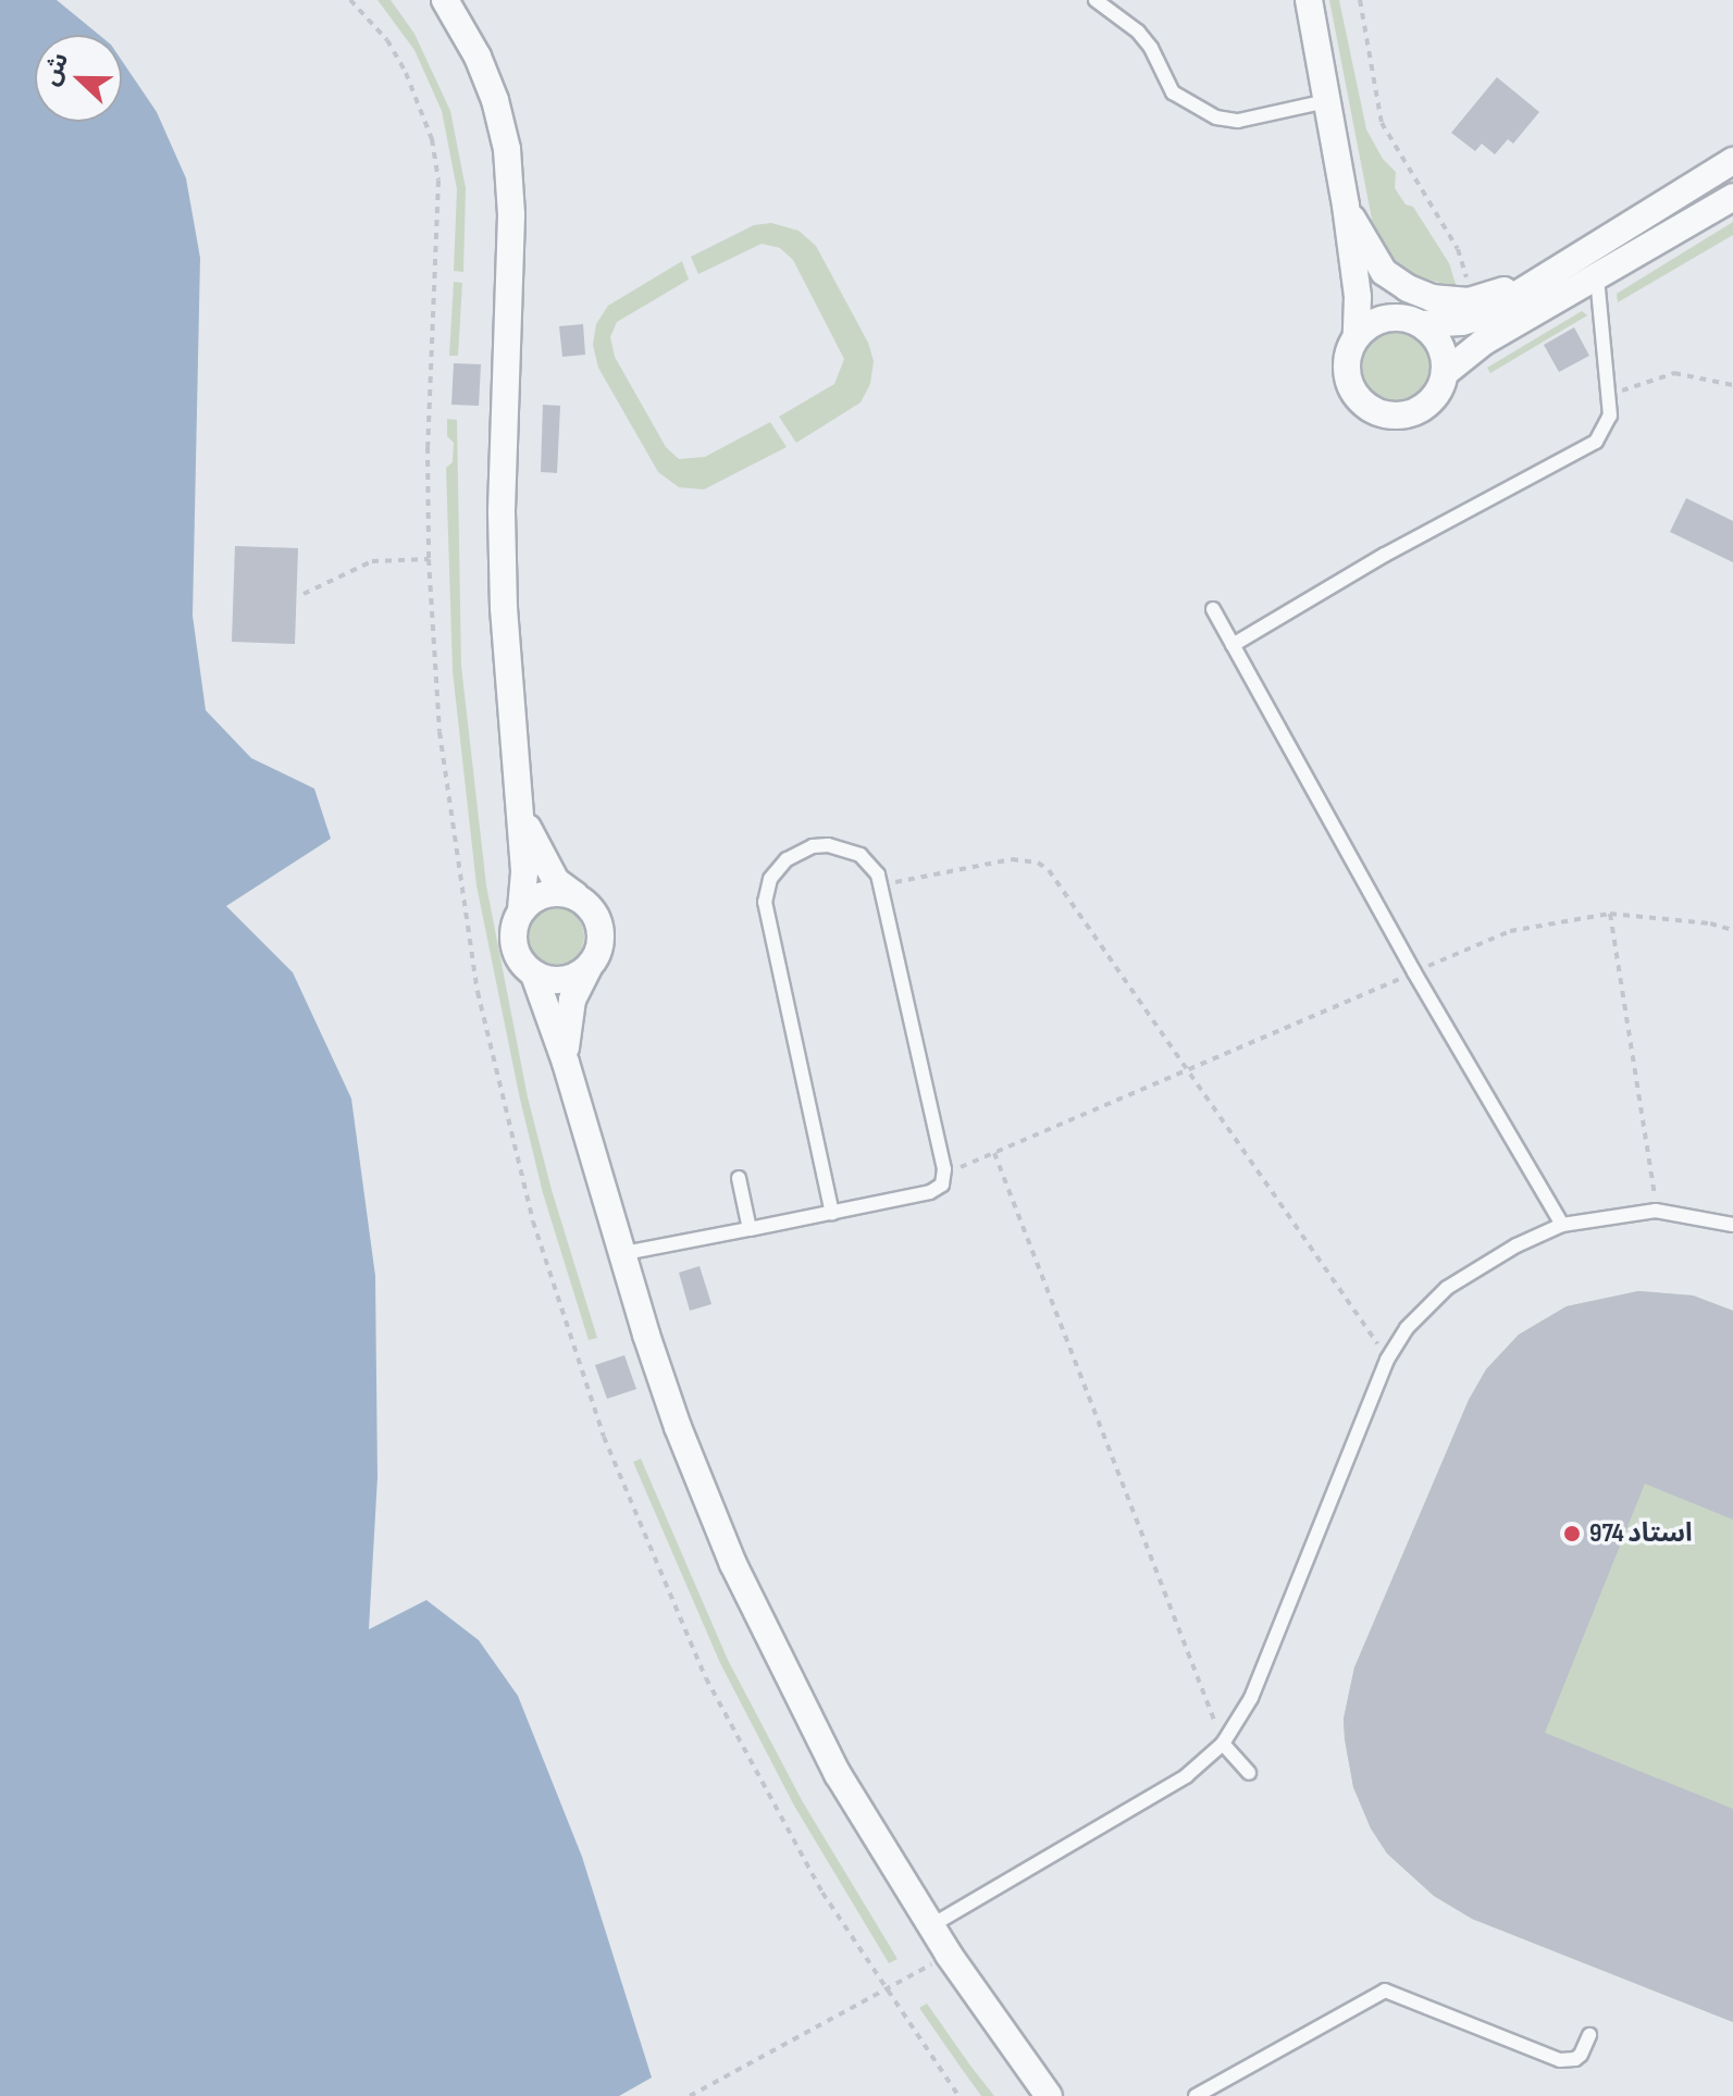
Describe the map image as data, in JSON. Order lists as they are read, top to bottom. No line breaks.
{"places":["استاد 974"],"north":"left"}
